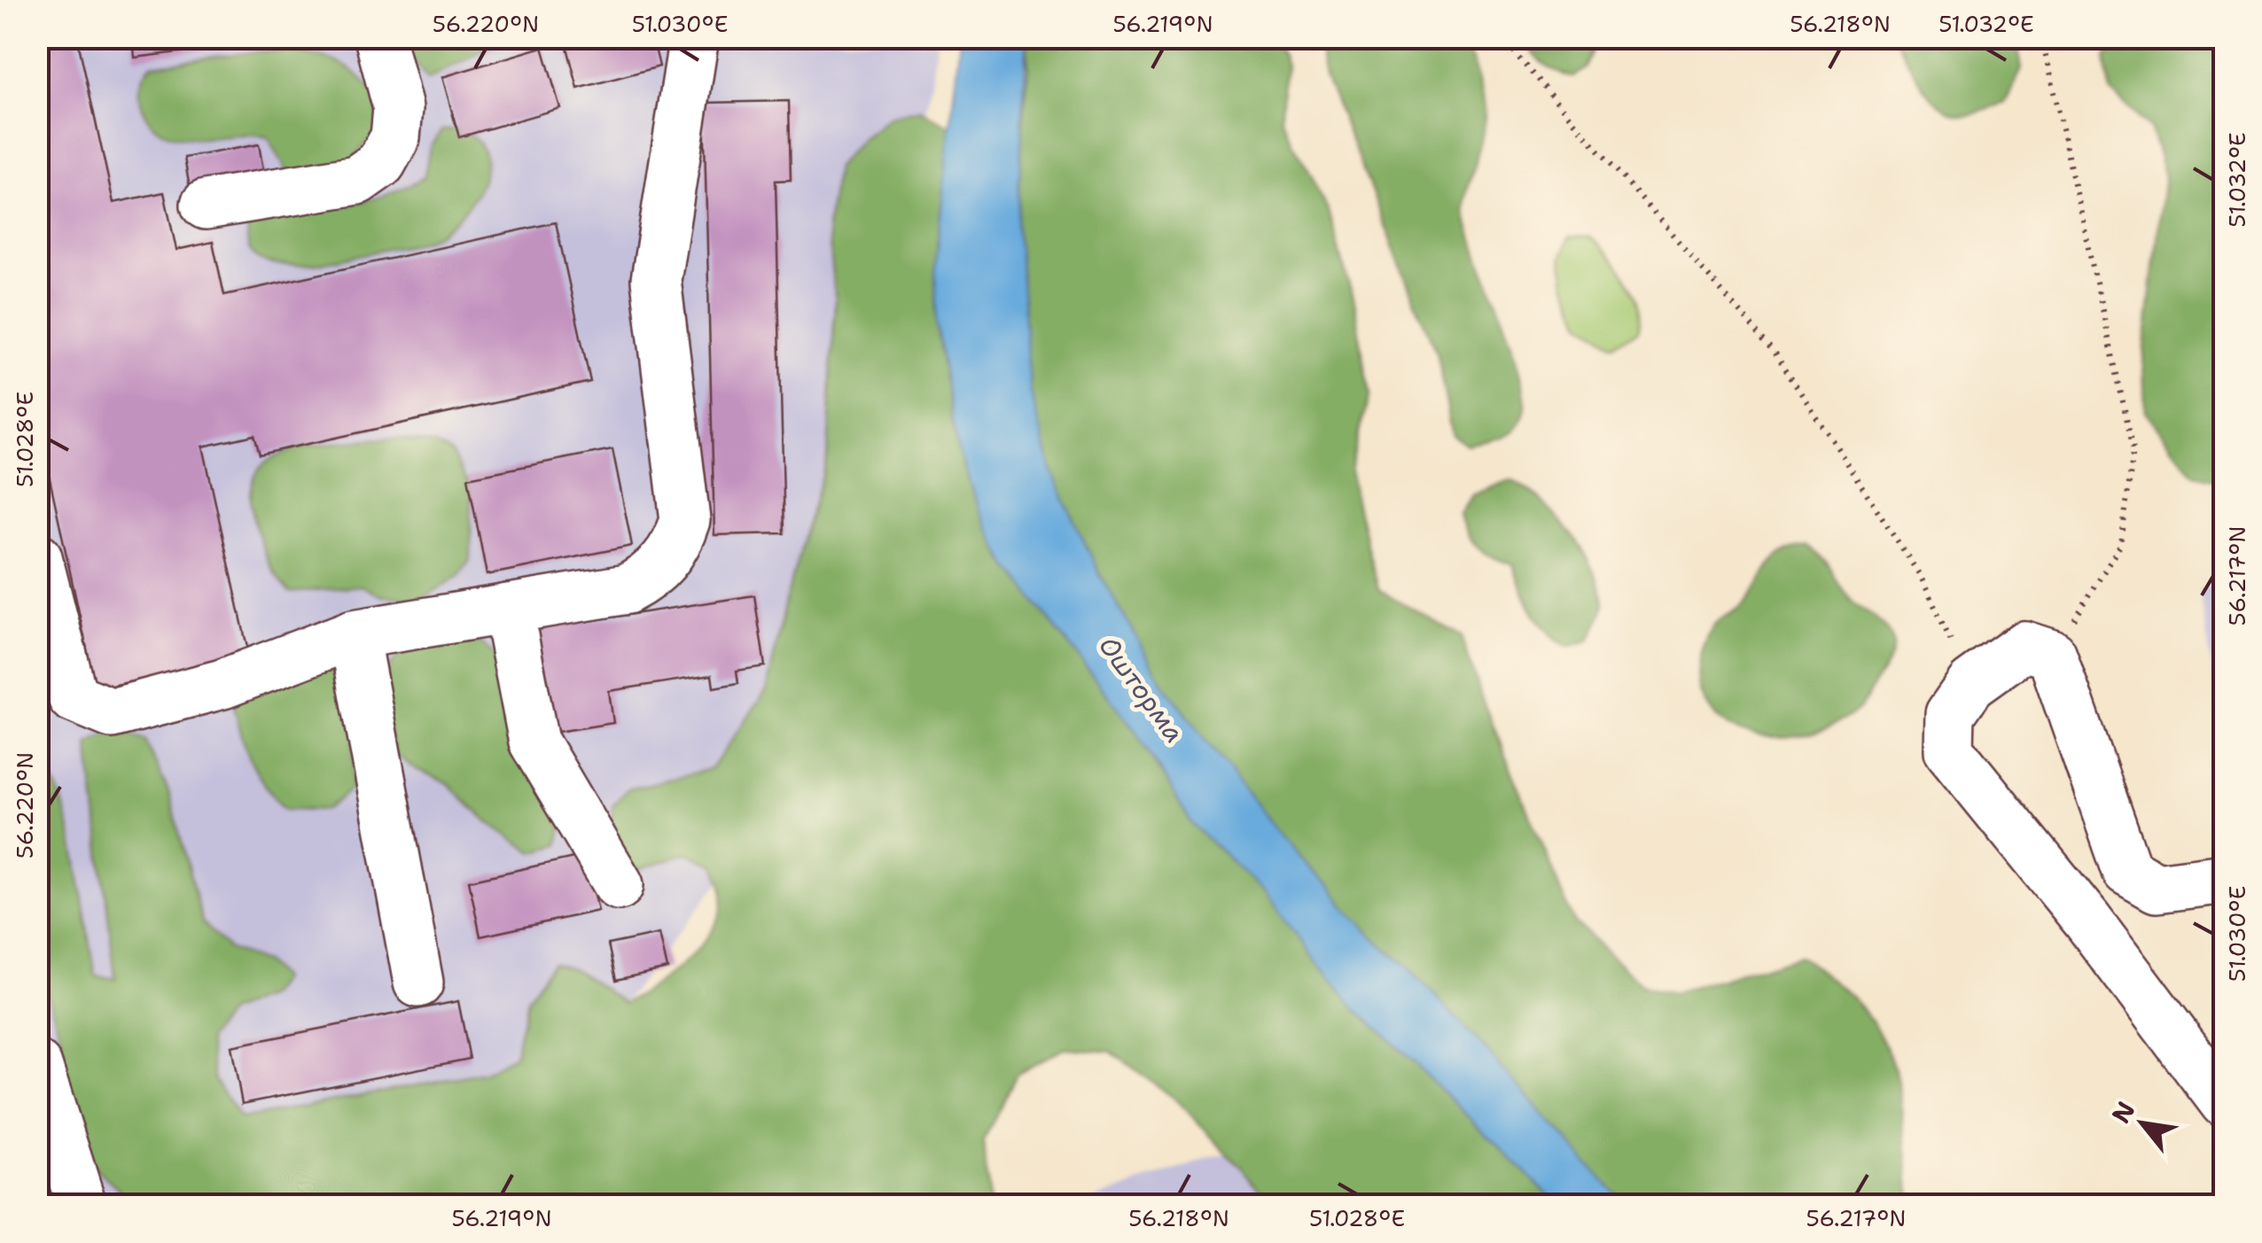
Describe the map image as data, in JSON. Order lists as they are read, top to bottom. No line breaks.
{"water":["Ошторма"],"north":"top left","coordinates":["56.220°N","51.030°E","56.219°N","56.218°N","51.032°E","51.028°E","56.217°N"]}
